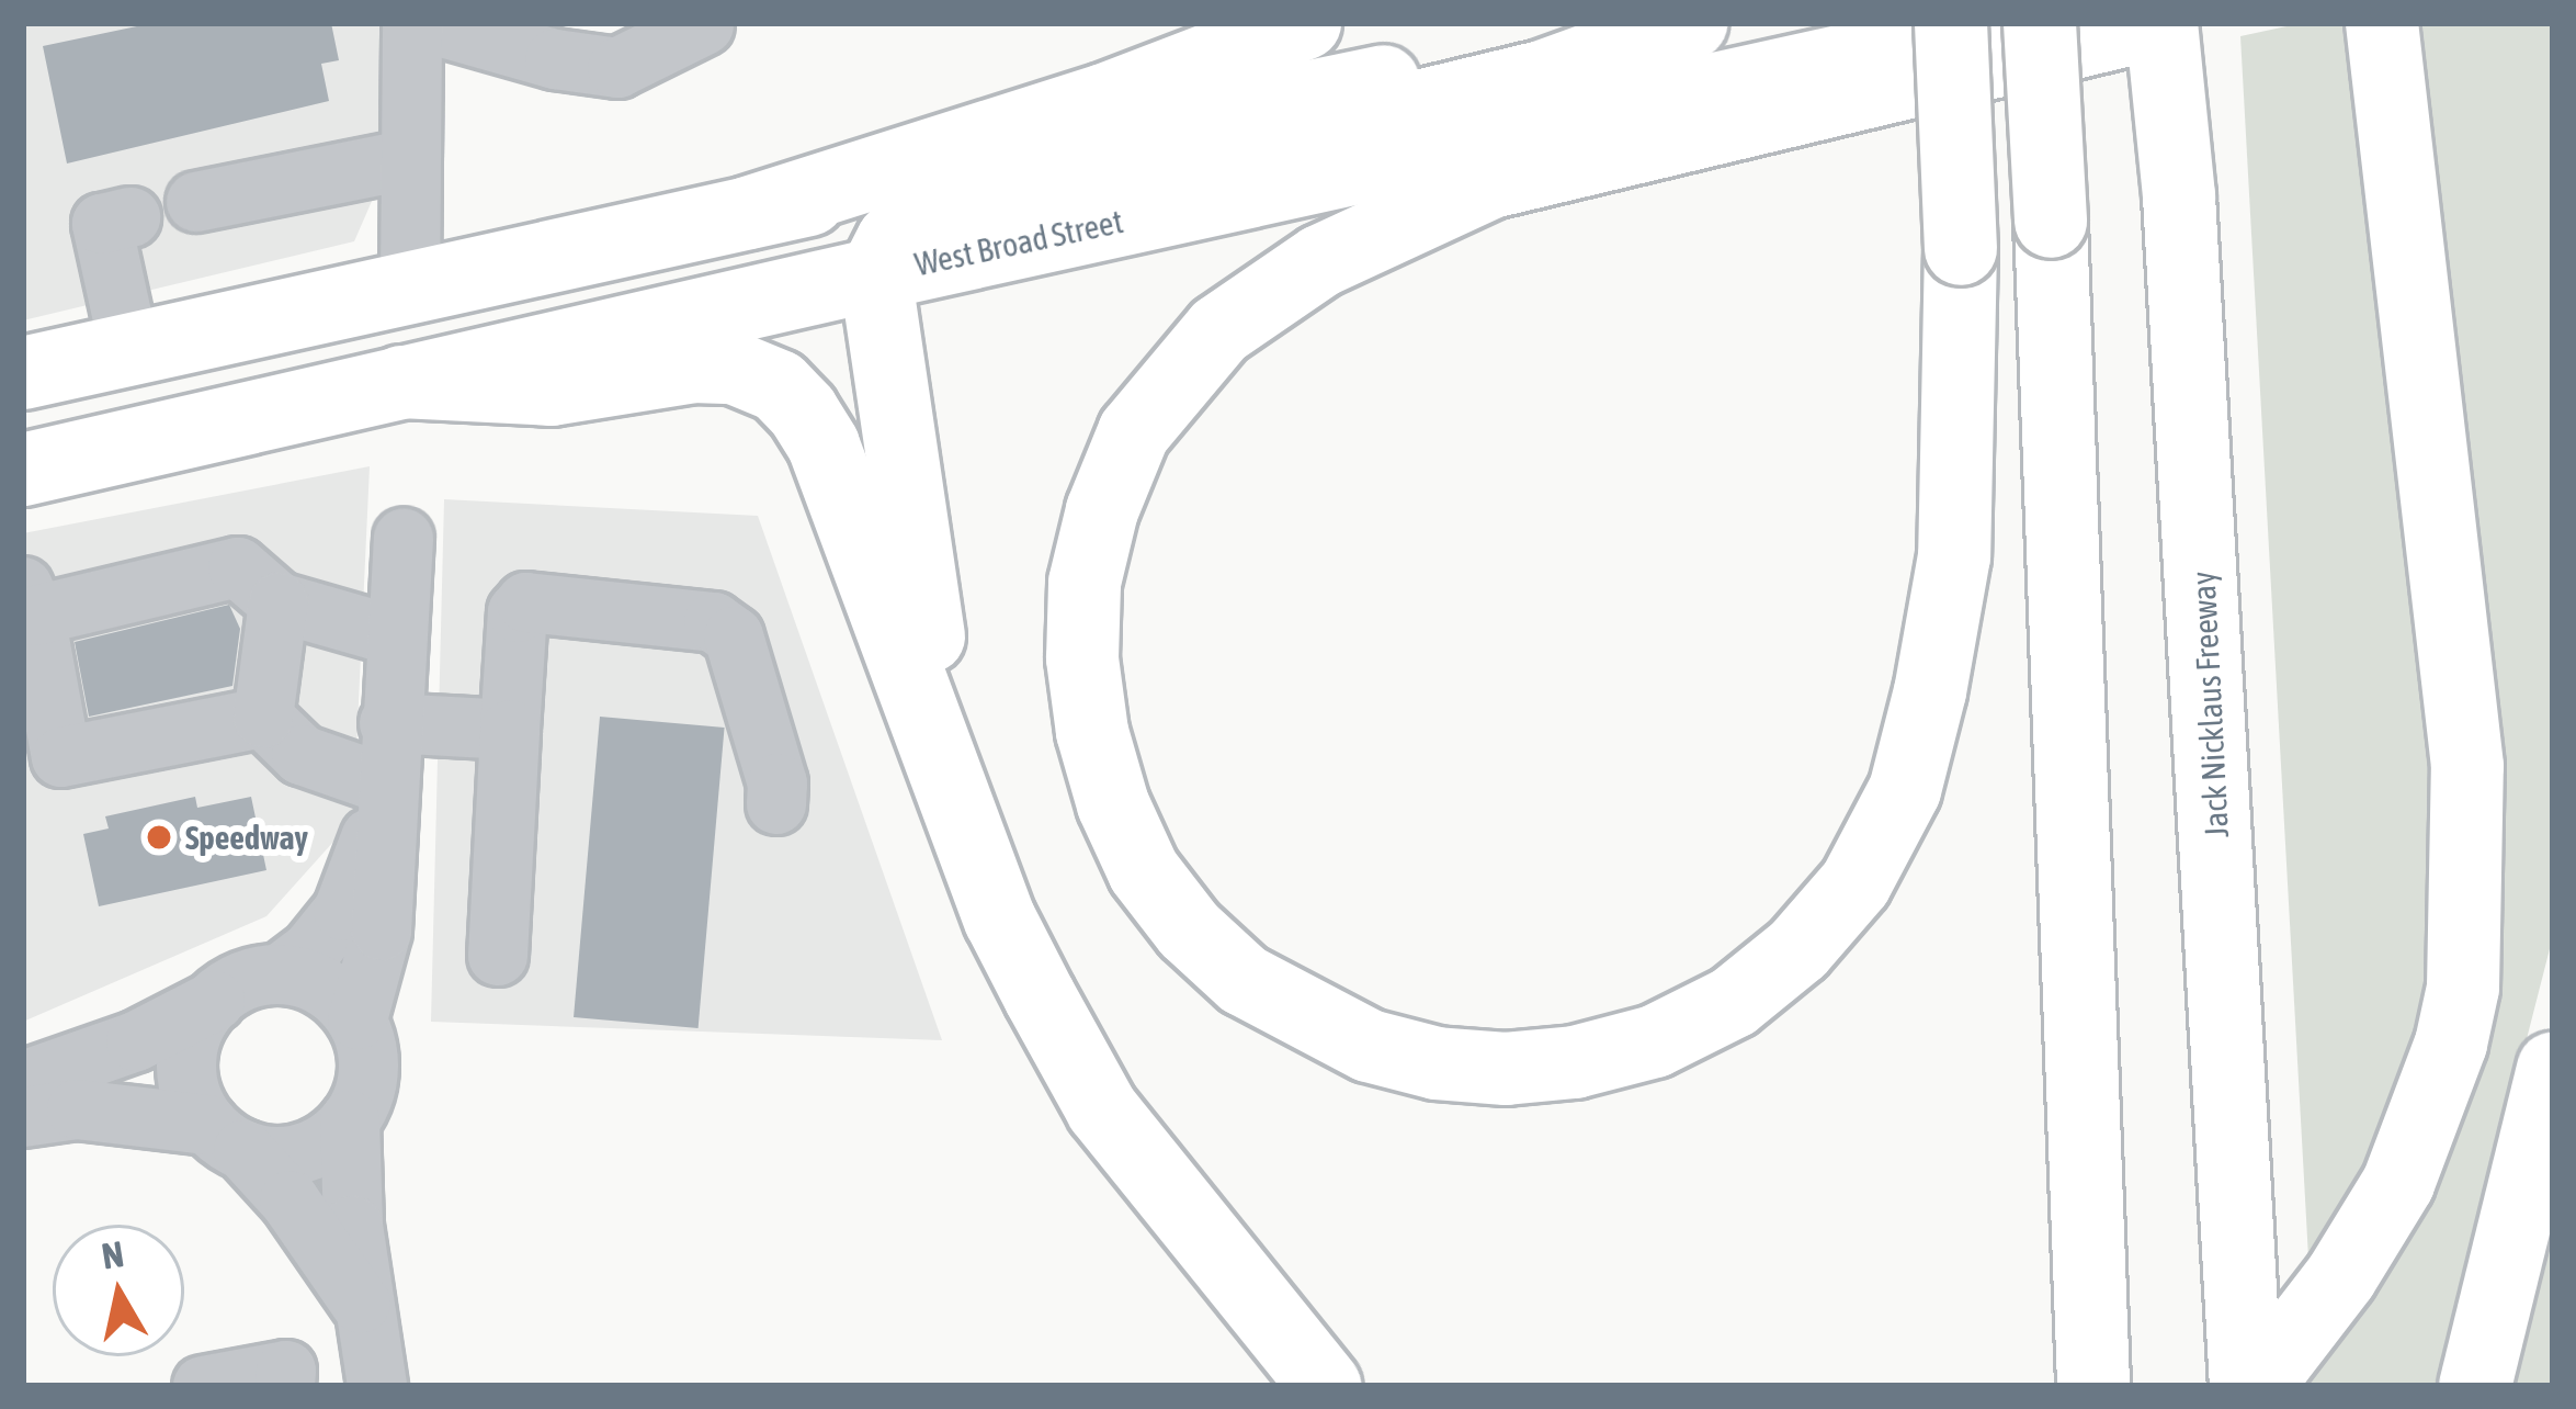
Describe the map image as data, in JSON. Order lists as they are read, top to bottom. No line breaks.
{"streets":{"main road":["West Broad Street","Jack Nicklaus Freeway"]},"places":["Speedway"],"north":"top"}
